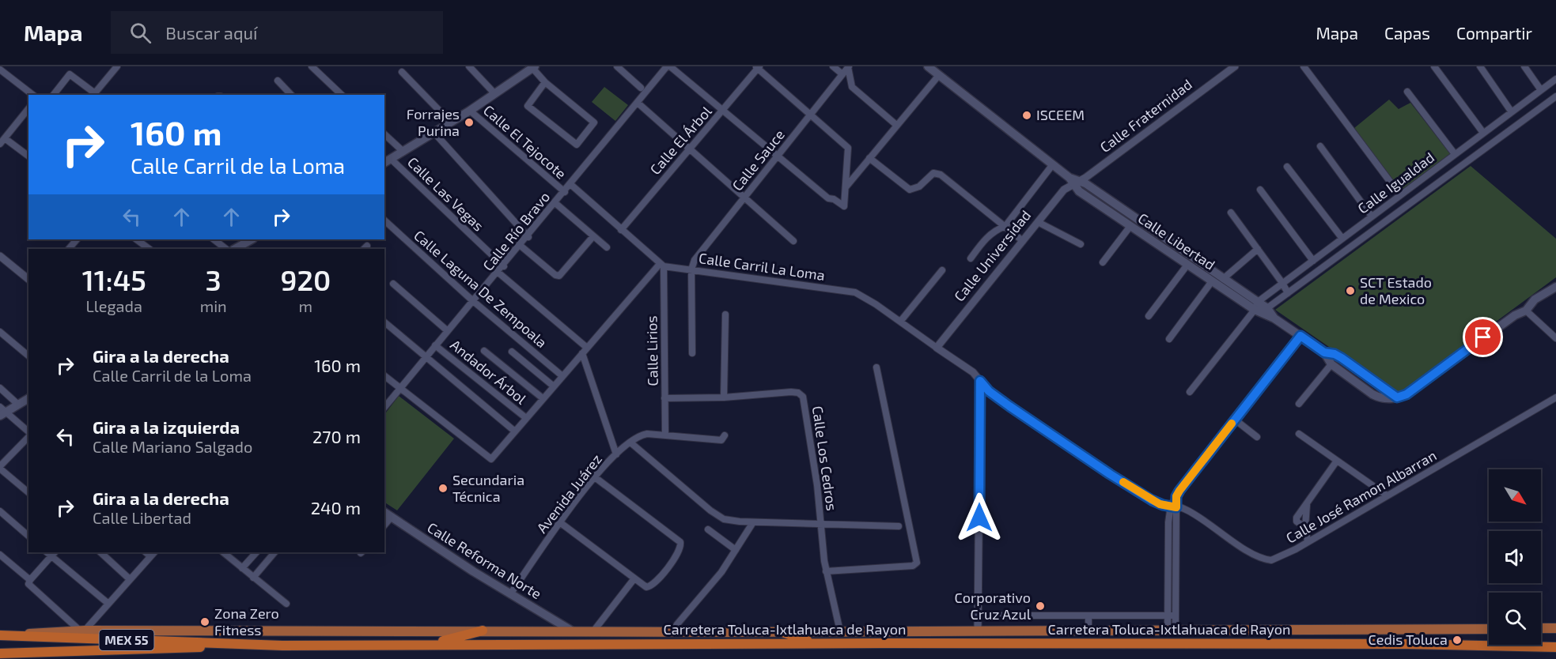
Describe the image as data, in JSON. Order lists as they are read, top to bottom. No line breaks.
{"streets":{"highway":["Carretera Toluca-Ixtlahuaca de Rayon","MEX 55"],"main road":["Calle Libertad","Calle Reforma Norte"],"street":["Calle Fraternidad","Calle El Árbol","Calle El Tejocote","Calle Sauce","Calle Igualdad","Calle Las Vegas","Calle Río Bravo","Calle Universidad","Calle Carril La Loma","Calle Laguna De Zempoala","Calle Lirios","Andador Árbol","Calle Los Cedros","Avenida Juárez","Calle José Ramon Albarran"]},"crossings":[["Calle Fraternidad","Calle Libertad"],["Calle Fraternidad","Calle Universidad"],["Calle El Tejocote","Calle Río Bravo"],["Calle Sauce","Calle Carril La Loma"],["Calle Igualdad","Calle Libertad"],["Calle Las Vegas","Calle Río Bravo"],["Calle Río Bravo","Calle Laguna De Zempoala"],["Calle Río Bravo","Andador Árbol"],["Calle Libertad","Calle Universidad"],["Calle Carril La Loma","Calle Lirios"],["Calle Lirios","Calle Los Cedros"],["Calle Lirios","Avenida Juárez"],["Calle Los Cedros","Carretera Toluca-Ixtlahuaca de Rayon"],["Avenida Juárez","Calle Reforma Norte"],["Calle Reforma Norte","Carretera Toluca-Ixtlahuaca de Rayon"]],"places":["ISCEEM","Forrajes Purina","SCT Estado de Mexico","Secundaria Técnica","Corporativo Cruz Azul","Zona Zero Fitness","Cedis Toluca"],"north":"bottom right","page":{"header":"Mapa","search":"Buscar aquí","nav":["Mapa","Capas","Compartir"],"turn":["160 m","Calle Carril de la Loma"],"eta":["11:45","Llegada","3","min","920","m"],"list":[{"name":"Gira a la derecha","note":"Calle Carril de la Loma","value":"160 m"},{"name":"Gira a la izquierda","note":"Calle Mariano Salgado","value":"270 m"},{"name":"Gira a la derecha","note":"Calle Libertad","value":"240 m"}]}}
